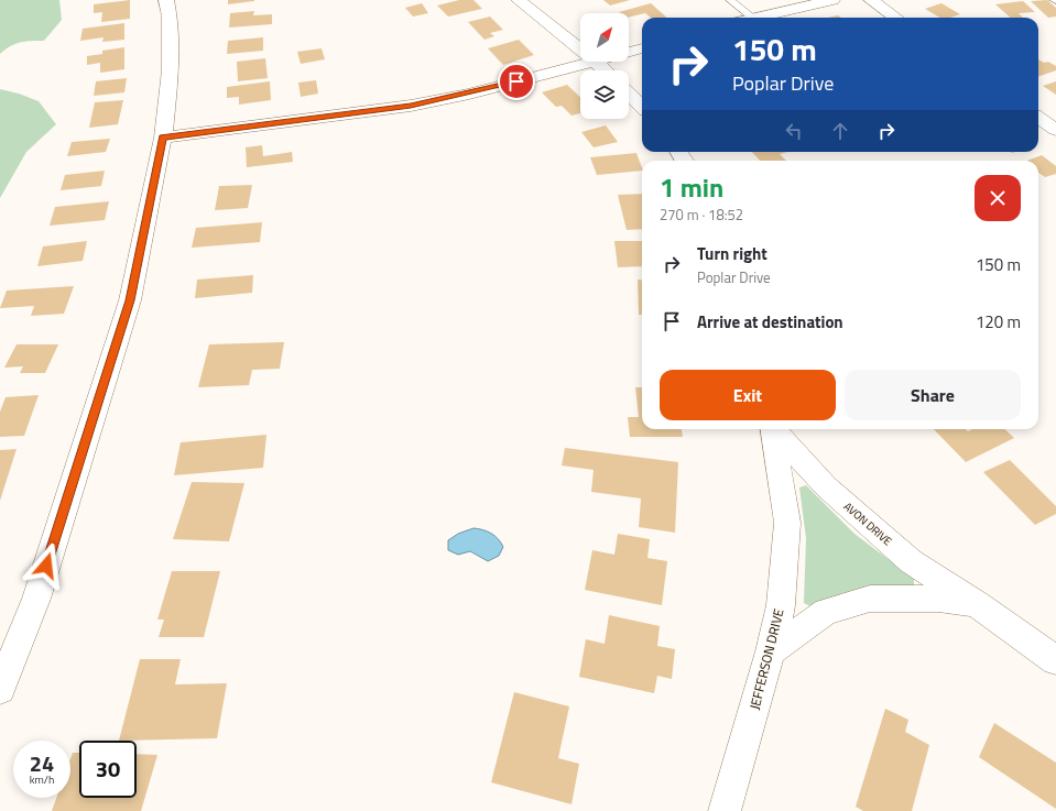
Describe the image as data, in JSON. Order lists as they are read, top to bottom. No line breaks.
{"streets":{"street":["AVON DRIVE","JEFFERSON DRIVE"]},"crossings":[["AVON DRIVE","JEFFERSON DRIVE"]],"north":"top right","page":{"turn":["150 m","Poplar Drive"],"heading":["1 min","270 m · 18:52"],"list":[{"name":"Turn right","note":"Poplar Drive","value":"150 m"},{"name":"Arrive at destination","value":"120 m"}],"buttons":["Exit","Share"],"speed":"24 km/h","limit":"30"}}
